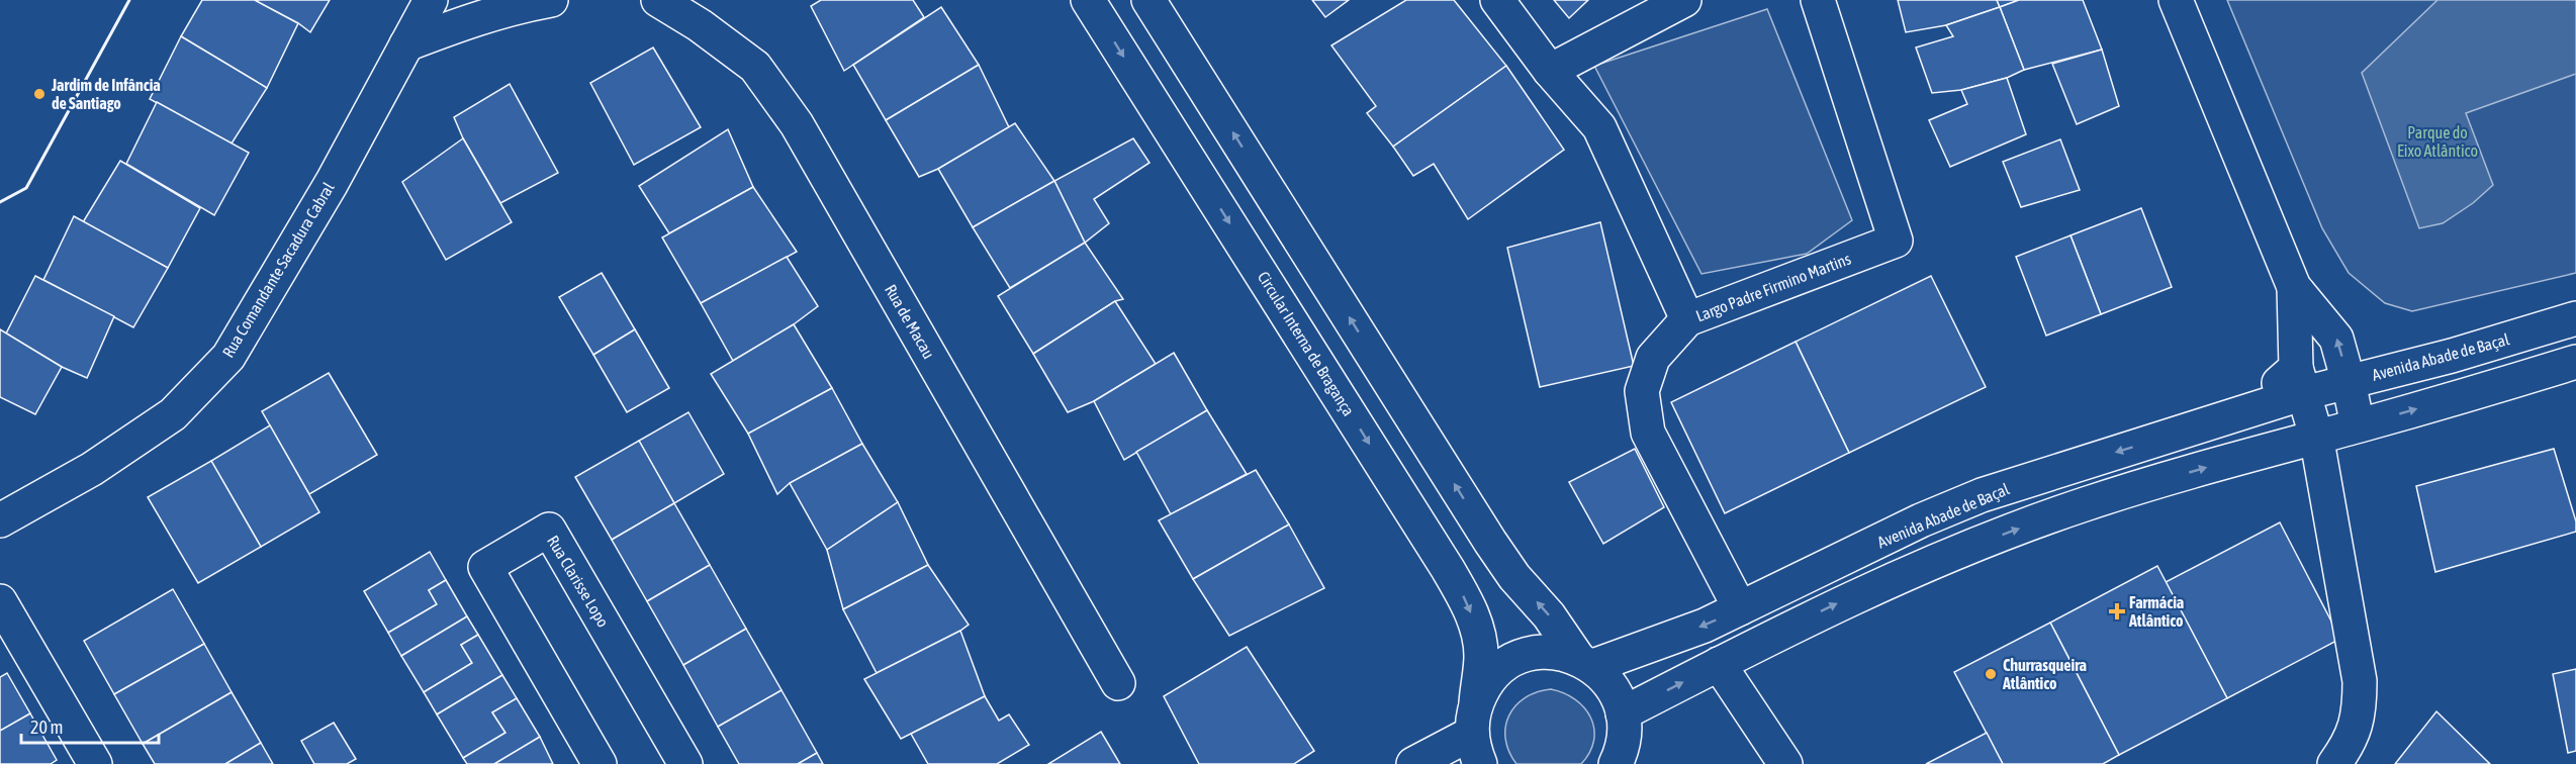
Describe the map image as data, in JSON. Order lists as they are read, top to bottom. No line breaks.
{"streets":{"street":["Rua Comandante Sacadura Cabral","Largo Padre Firmino Martins","Rua de Macau","Circular Interna de Bragança","Avenida Abade de Baçal","Rua Clarisse Lopo"]},"crossings":[["Circular Interna de Bragança","Avenida Abade de Baçal"]],"parks":["Parque do Eixo Atlântico"],"places":{"other":["Jardim de Infância de Santiago","Churrasqueira Atlântico"],"health":["Farmácia Atlântico"]},"scale_bar":"20 m"}
